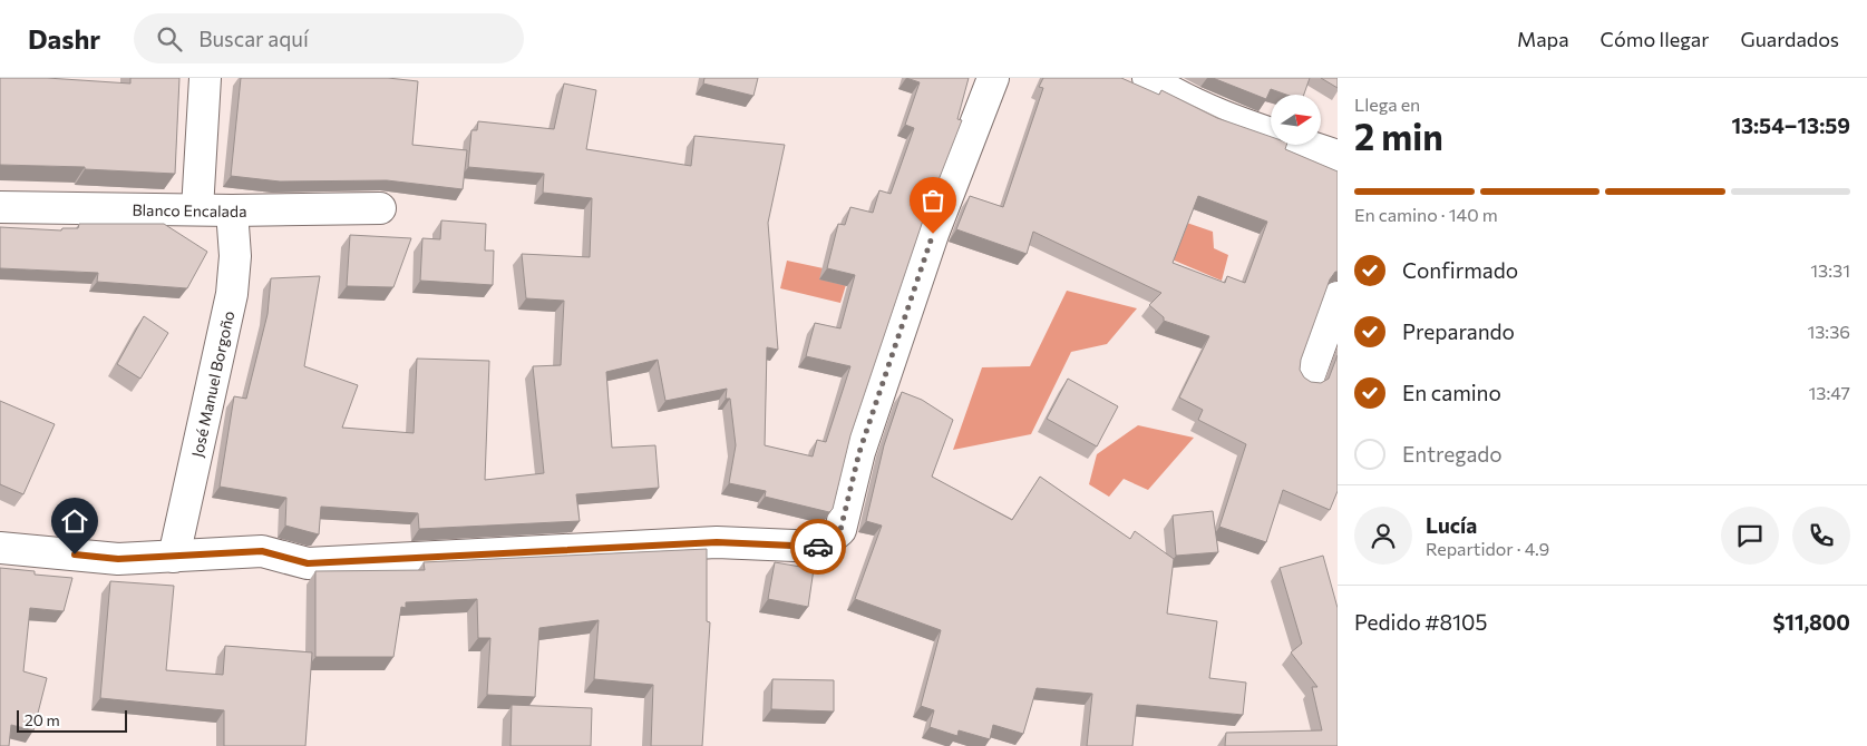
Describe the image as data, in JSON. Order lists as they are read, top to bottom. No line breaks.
{"streets":{"street":["Blanco Encalada","José Manuel Borgoño"]},"crossings":[["Blanco Encalada","José Manuel Borgoño"]],"scale_bar":"20 m","north":"right","page":{"header":"Dashr","search":"Buscar aquí","nav":["Mapa","Cómo llegar","Guardados"],"heading":["2 min","Llega en","13:54–13:59"],"panel":["Lucía","Repartidor · 4.9","Pedido #8105","$11,800"],"bar":"En camino · 140 m","list":[["Confirmado","13:31"],["Preparando","13:36"],["En camino","13:47"],"Entregado"],"scale":"20 m"}}
